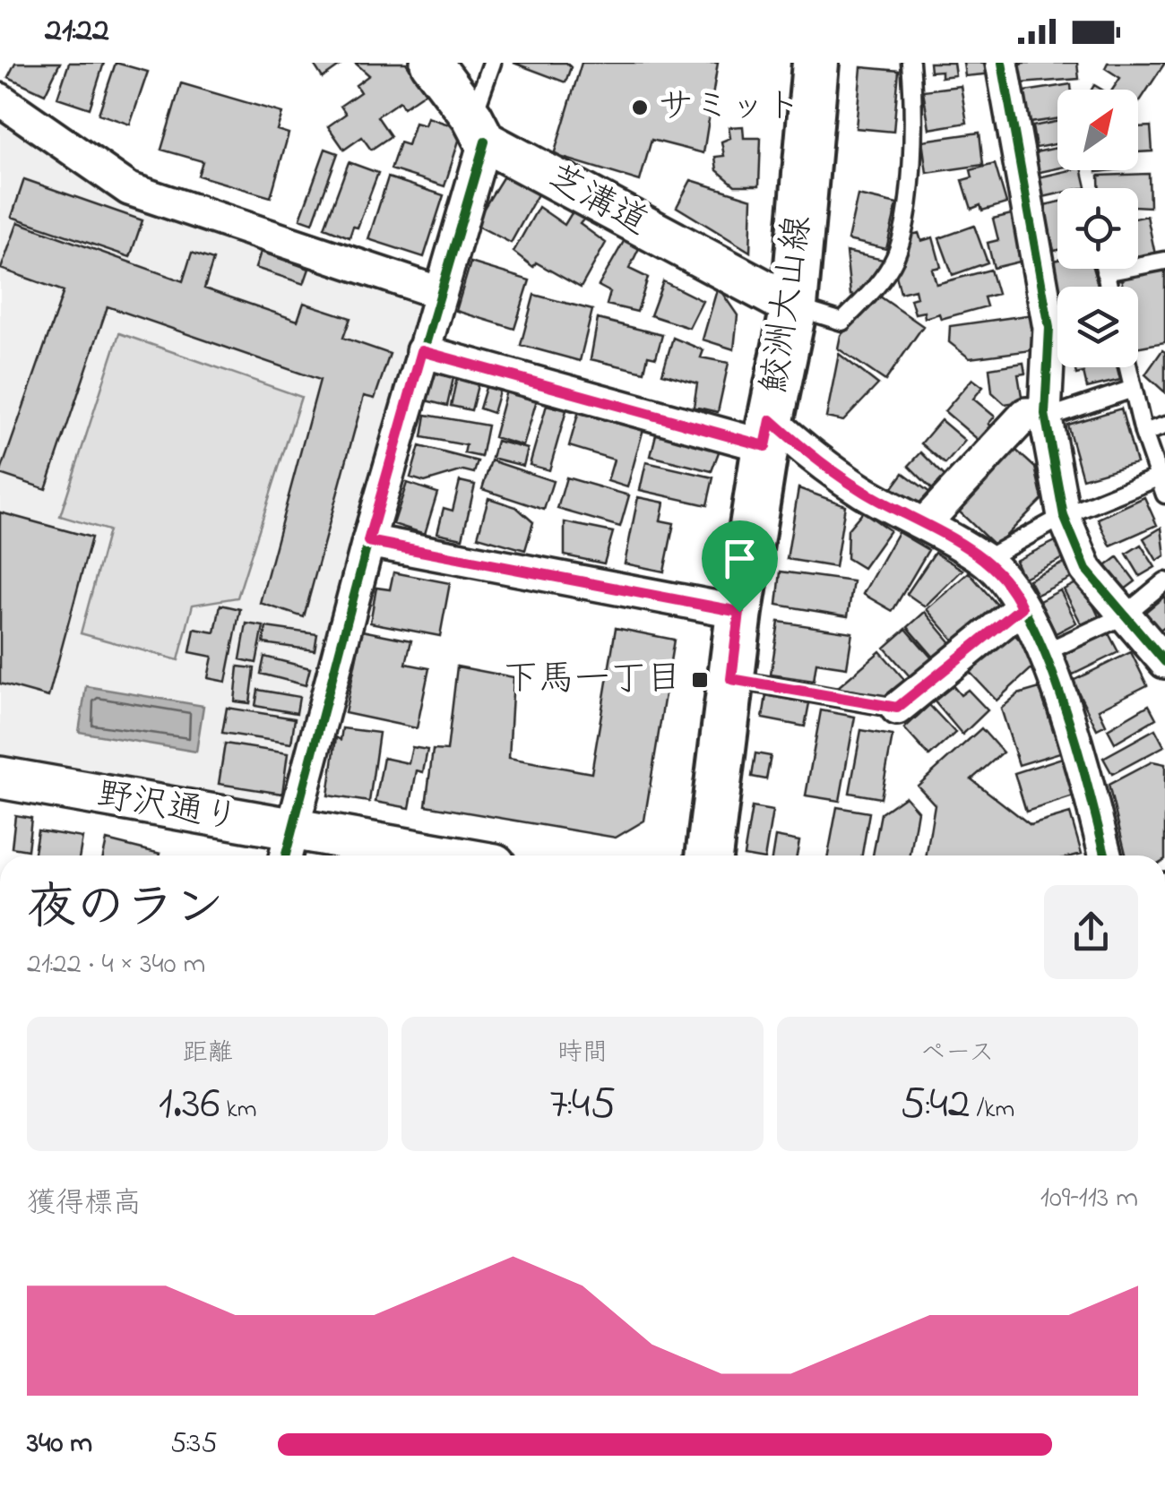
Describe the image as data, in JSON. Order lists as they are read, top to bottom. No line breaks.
{"streets":{"main road":["鮫洲大山線"],"street":["芝溝道","野沢通り"]},"crossings":[["芝溝道","鮫洲大山線"]],"places":{"other":["サミット"],"transit":["下馬一丁目"]},"north":"top right","page":{"status":"21:22","heading":["夜のラン","21:22 · 4 × 340 m"],"stats":[["距離","1.36 km"],["時間","7:45"],["ペース","5:42 /km"]],"chart":["獲得標高","109–113 m"],"list":[{"name":"340 m","note":"5:35"}]}}
